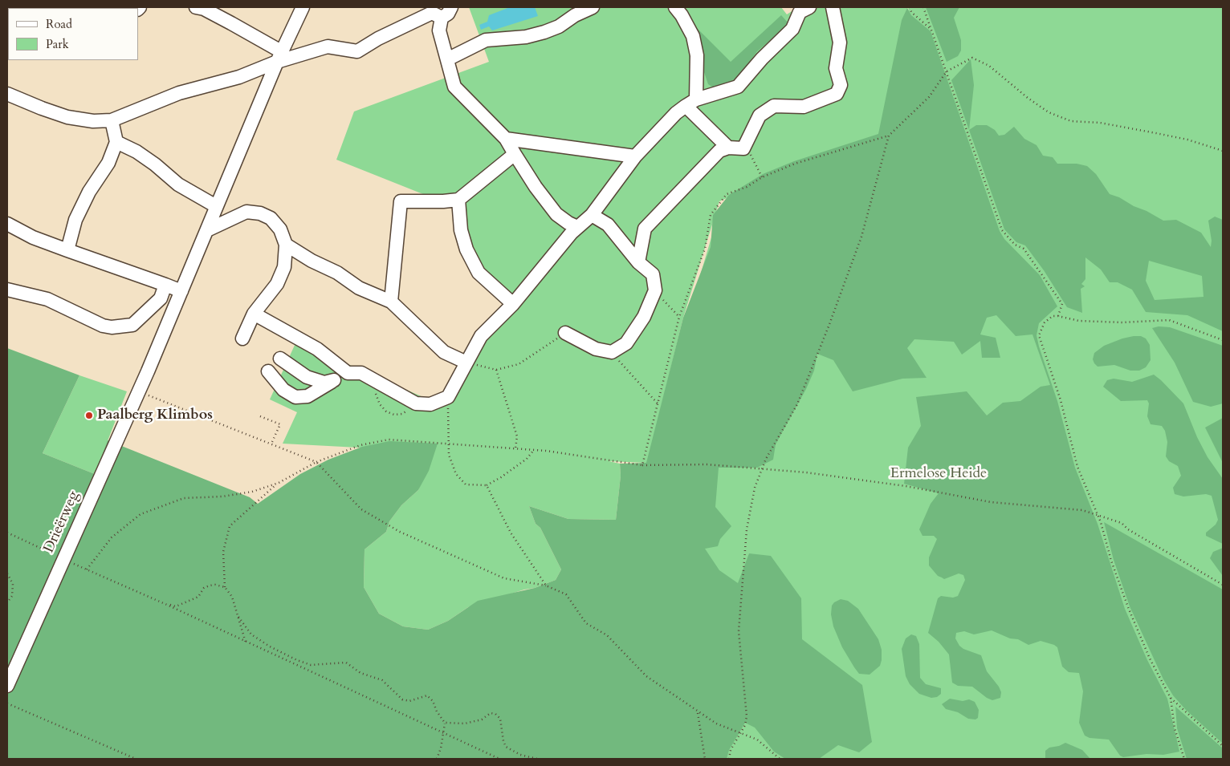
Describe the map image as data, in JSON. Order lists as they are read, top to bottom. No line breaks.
{"streets":{"street":["Drieërweg"]},"parks":["Ermelose Heide"],"places":["Paalberg Klimbos"],"legend":["Road","Park"]}
